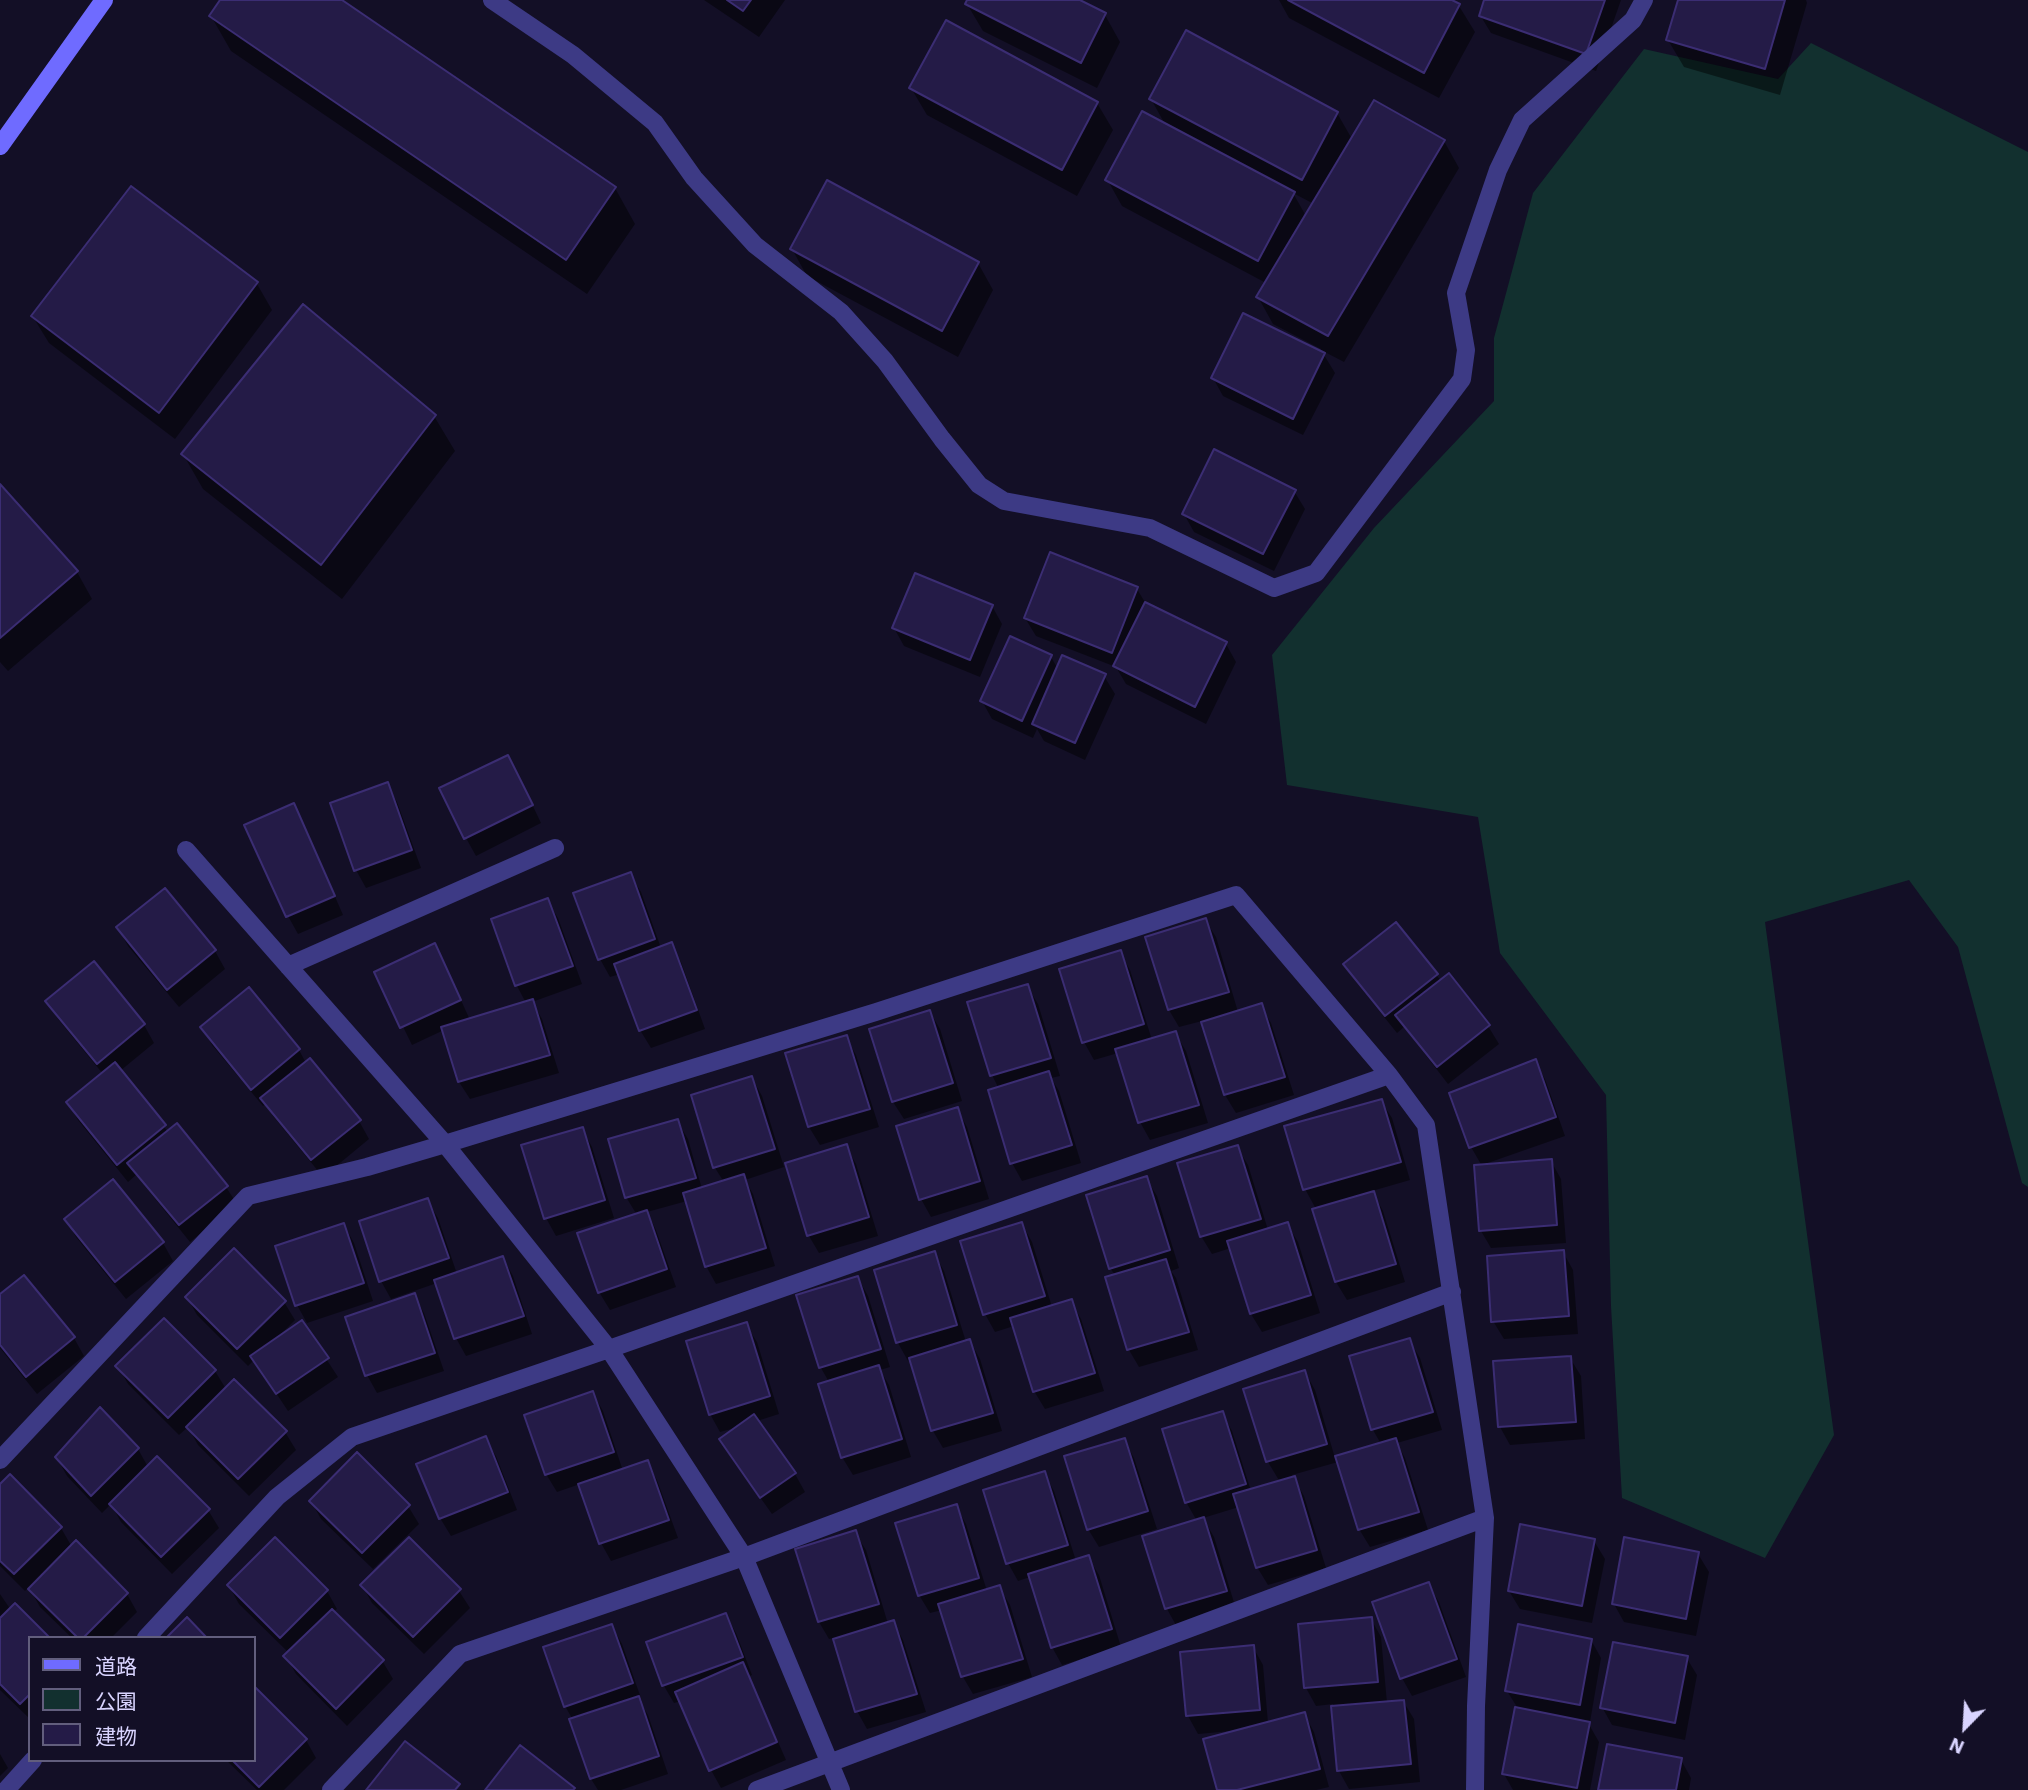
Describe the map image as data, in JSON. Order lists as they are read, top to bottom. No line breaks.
{"legend":["道路","公園","建物"],"north":"bottom left"}
